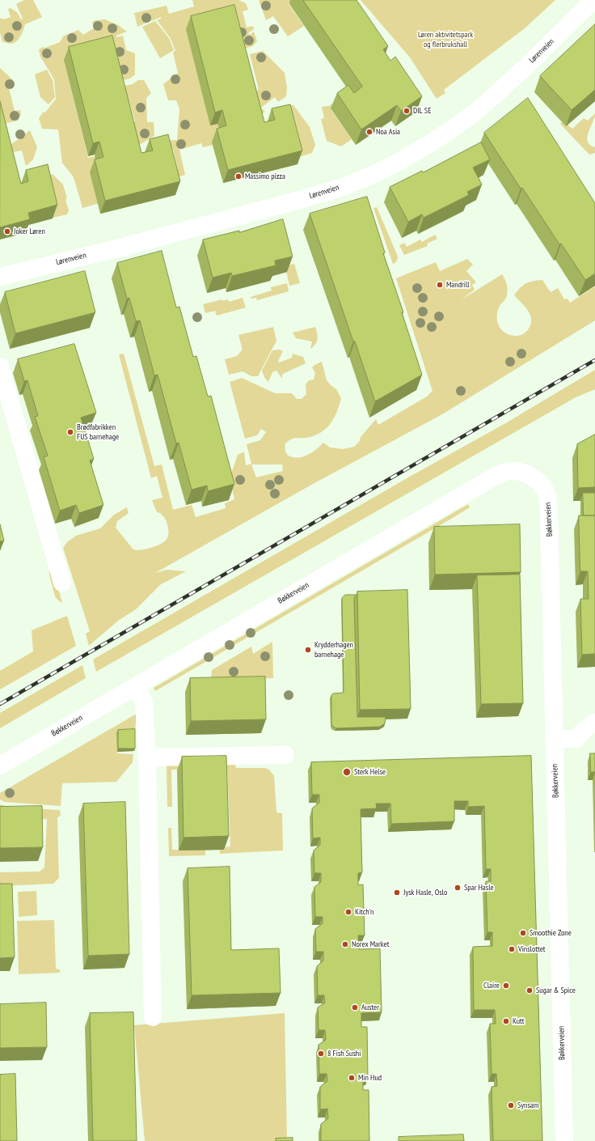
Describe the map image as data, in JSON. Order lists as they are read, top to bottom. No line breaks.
{"streets":{"street":["Lørenveien","Bøkkerveien"]},"parks":["Løren aktivitetspark og flerbrukshall"],"places":["DIL SE","Noa Asia","Massimo pizza","Joker Løren","Mandrill","Brødfabrikken FUS barnehage","Krydderhagen barnehage","Sterk Helse","Spar Hasle","Jysk Hasle, Oslo","Kitch'n","Smoothie Zone","Norex Market","Vinslottet","Claire","Sugar & Spice","Auster","Kutt","8 Fish Sushi","Min Hud","Synsam"]}
